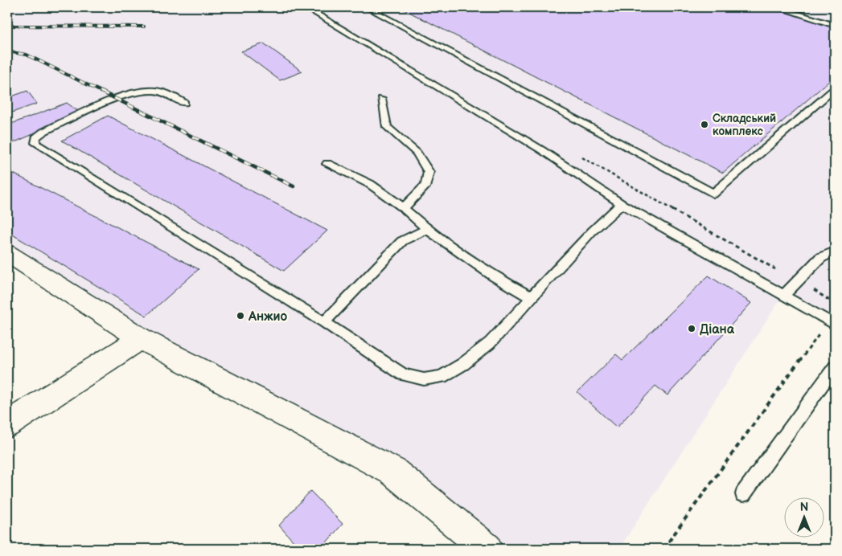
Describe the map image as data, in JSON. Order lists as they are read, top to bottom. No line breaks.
{"places":["Складський комплекс","Анжио","Діана"],"north":"top"}
